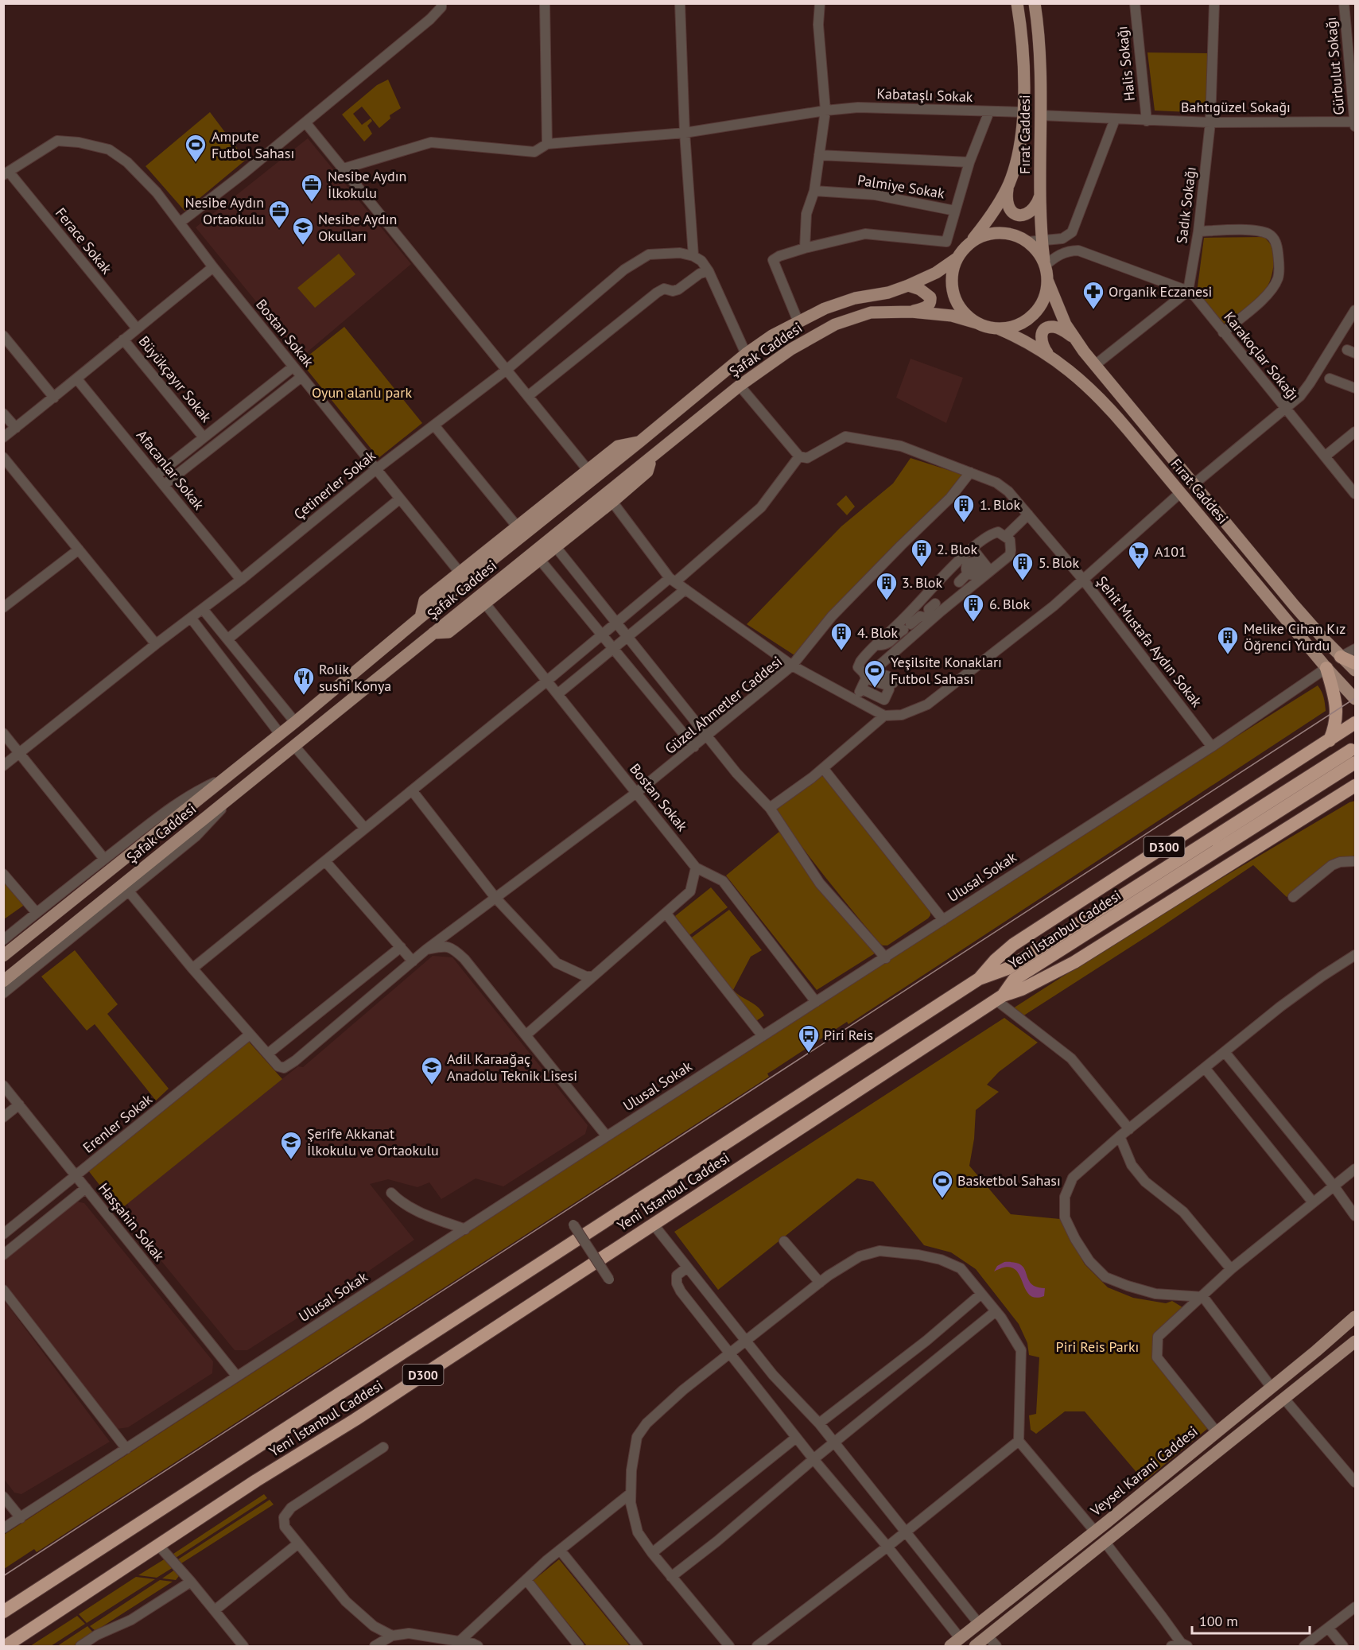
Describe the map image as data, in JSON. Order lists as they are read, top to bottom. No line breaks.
{"streets":{"highway":["D300","Yeni İstanbul Caddesi"],"main road":["Fırat Caddesi","Şafak Caddesi","Veysel Karani Caddesi"],"street":["Halis Sokağı","Gürbulut Sokağı","Kabataşlı Sokak","Bahtıgüzel Sokağı","Palmiye Sokak","Sadık Sokağı","Ferace Sokak","Bostan Sokak","Karakoçlar Sokağı","Büyükçayır Sokak","Afacanlar Sokak","Çetinerler Sokak","Şehit Mustafa Aydın Sokak","Güzel Ahmetler Caddesi","Ulusal Sokak","Erenler Sokak","Hasşahin Sokak"]},"crossings":[["Halis Sokağı","Bahtıgüzel Sokağı"],["Gürbulut Sokağı","Bahtıgüzel Sokağı"],["Kabataşlı Sokak","Fırat Caddesi"],["Bahtıgüzel Sokağı","Fırat Caddesi"],["Bahtıgüzel Sokağı","Sadık Sokağı"],["Fırat Caddesi","Şafak Caddesi"],["Fırat Caddesi","Karakoçlar Sokağı"],["Fırat Caddesi","Ulusal Sokak"],["Sadık Sokağı","Karakoçlar Sokağı"],["Ferace Sokak","Bostan Sokak"],["Bostan Sokak","Çetinerler Sokak"],["Bostan Sokak","Güzel Ahmetler Caddesi"],["Bostan Sokak","Ulusal Sokak"],["Şafak Caddesi","Karakoçlar Sokağı"],["Afacanlar Sokak","Çetinerler Sokak"],["Şehit Mustafa Aydın Sokak","Ulusal Sokak"],["D300","Yeni İstanbul Caddesi"],["Ulusal Sokak","Hasşahin Sokak"],["Erenler Sokak","Hasşahin Sokak"]],"parks":["Oyun alanlı park","Piri Reis Parkı"],"places":{"sports":["Ampute Futbol Sahası","Yeşilsite Konakları Futbol Sahası","Basketbol Sahası"],"office":["Nesibe Aydın İlkokulu","Nesibe Aydın Ortaokulu"],"school or university":["Nesibe Aydın Okulları","Adil Karaağaç Anadolu Teknik Lisesi","Şerife Akkanat İlkokulu ve Ortaokulu"],"pharmacy":["Organik Eczanesi"],"building":["1. Blok","2. Blok","5. Blok","3. Blok","6. Blok","4. Blok","Melike Cihan Kız Öğrenci Yurdu"],"supermarket":["A101"],"restaurant":["Rolik sushi Konya"],"bus stop":["Piri Reis"]},"scale_bar":"100 m"}
